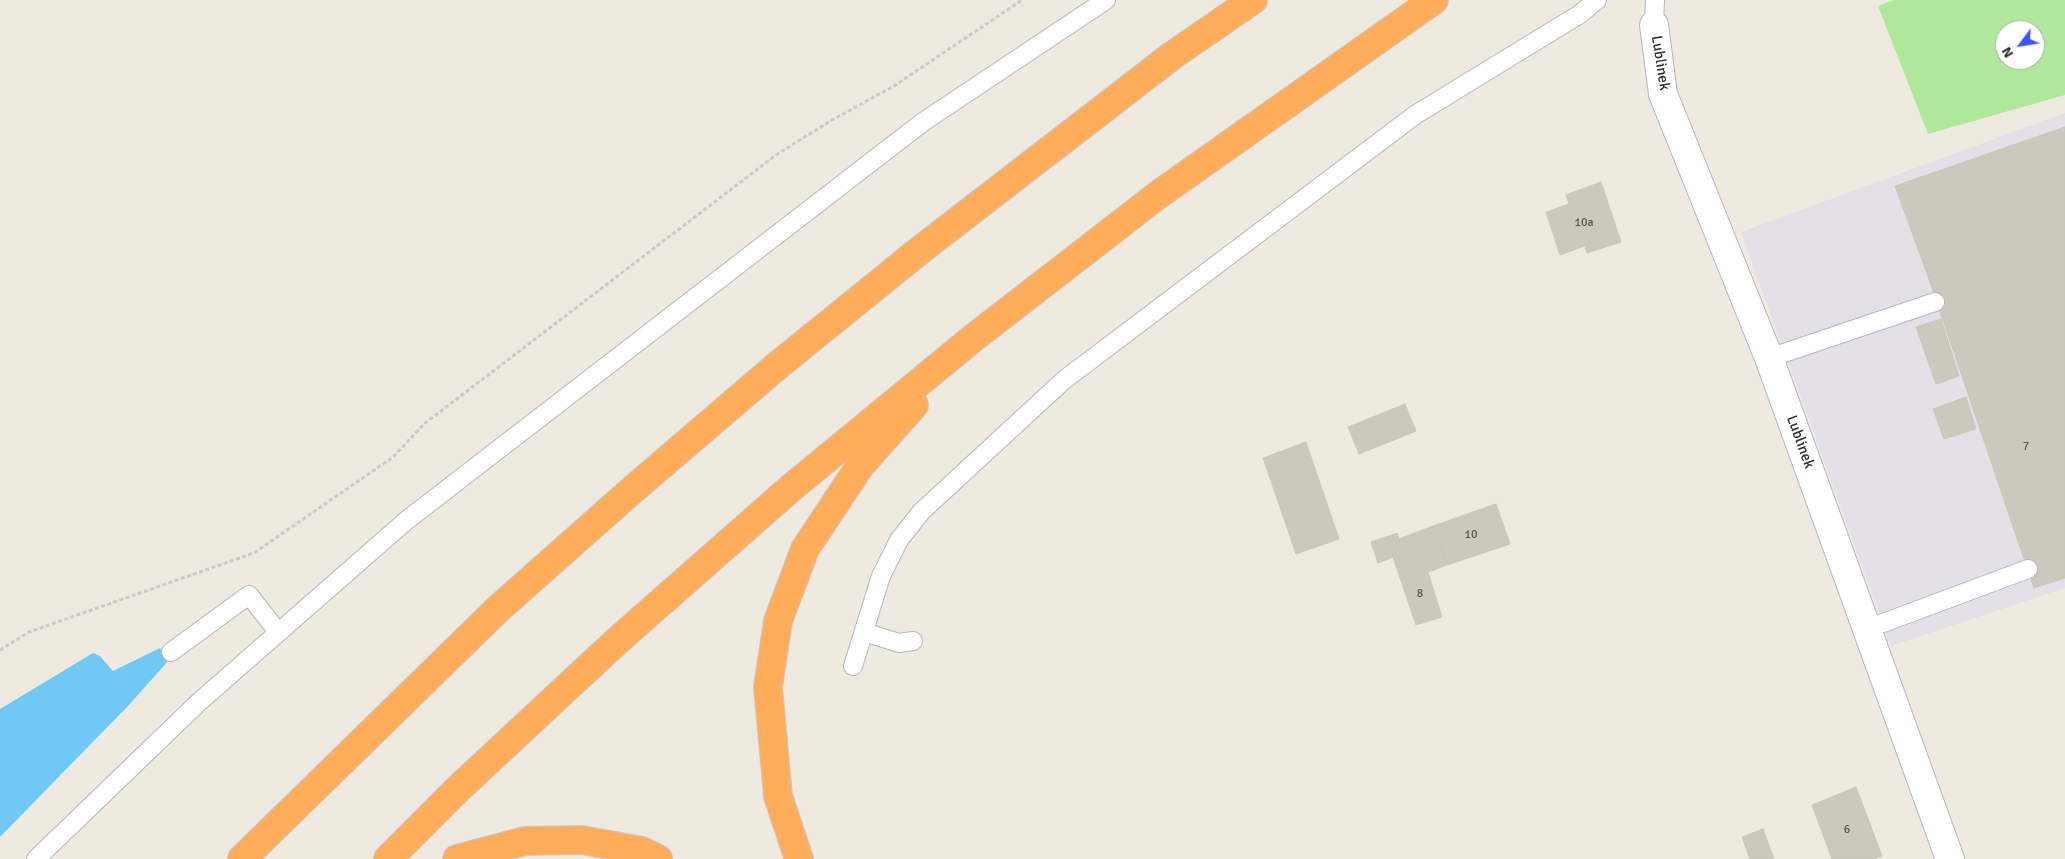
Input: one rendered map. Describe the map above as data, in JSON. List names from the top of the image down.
{
  "streets": {
    "street": ["Lublinek"]
  },
  "house_numbers": [
    "10a",
    "7",
    "10",
    "8",
    "6"
  ],
  "north": "bottom left"
}
